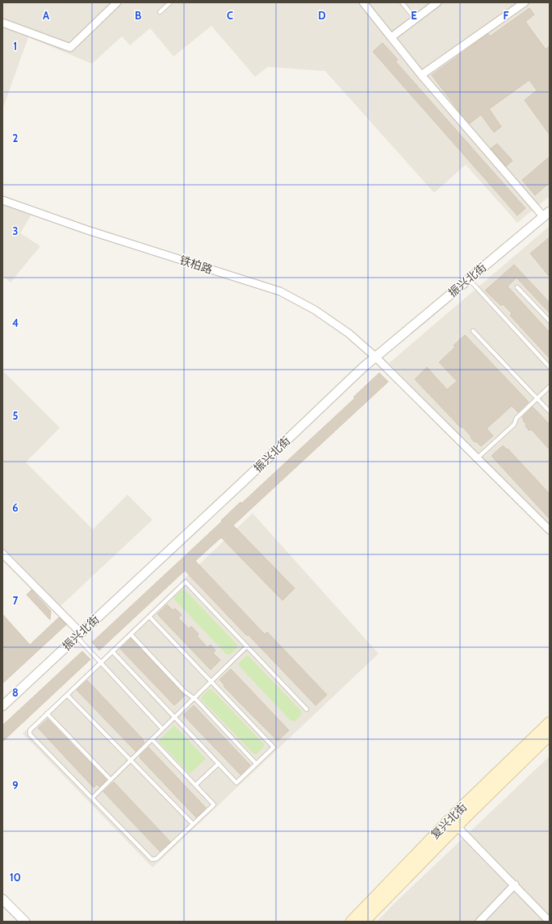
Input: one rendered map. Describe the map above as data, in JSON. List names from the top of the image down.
{
  "streets": {
    "main road": ["复兴北街"],
    "street": ["铁柏路", "振兴北街"]
  },
  "crossings": [
    ["铁柏路", "振兴北街"]
  ],
  "grid": {
    "columns": [
      "A",
      "B",
      "C",
      "D",
      "E",
      "F"
    ],
    "rows": [
      "1",
      "2",
      "3",
      "4",
      "5",
      "6",
      "7",
      "8",
      "9",
      "10"
    ]
  }
}
